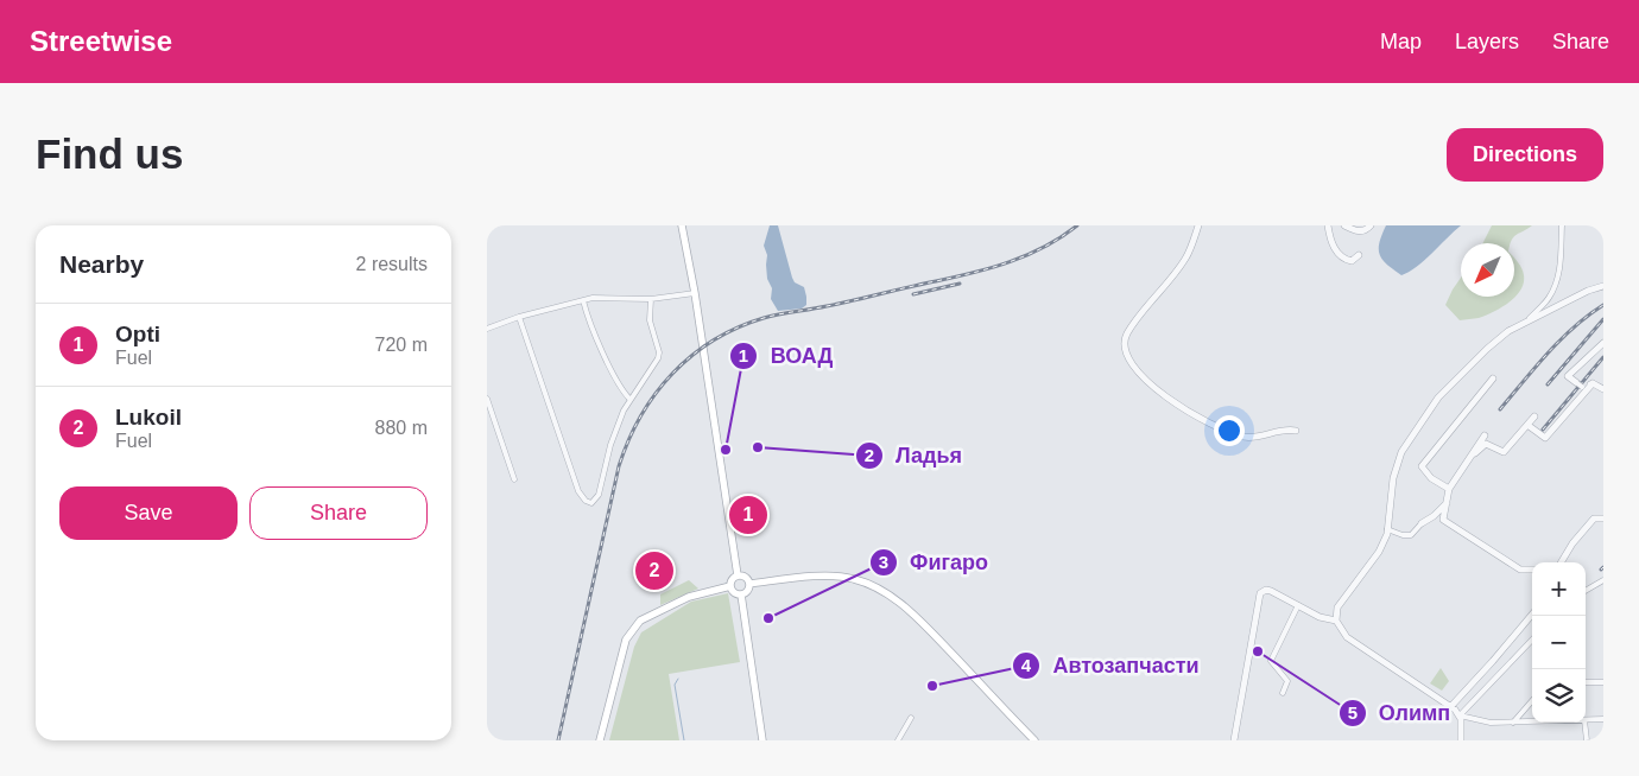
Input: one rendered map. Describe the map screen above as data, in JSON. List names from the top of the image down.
{
  "places": [
    "Ладья",
    "ВОАД",
    "Фигаро",
    "Олимп",
    "Автозапчасти"
  ],
  "north": "bottom left",
  "page": {
    "header": "Streetwise",
    "nav": ["Map", "Layers", "Share"],
    "buttons": [
      "Directions",
      ["Save", "Share"]
    ],
    "title": "Find us",
    "heading": ["Nearby", "2 results"],
    "list": [
      {
        "mark": "1",
        "name": "Opti",
        "note": "Fuel",
        "value": "720 m"
      },
      {
        "mark": "2",
        "name": "Lukoil",
        "note": "Fuel",
        "value": "880 m"
      }
    ],
    "pins": ["1", "2"],
    "map_buttons": ["+", "−"]
  }
}
